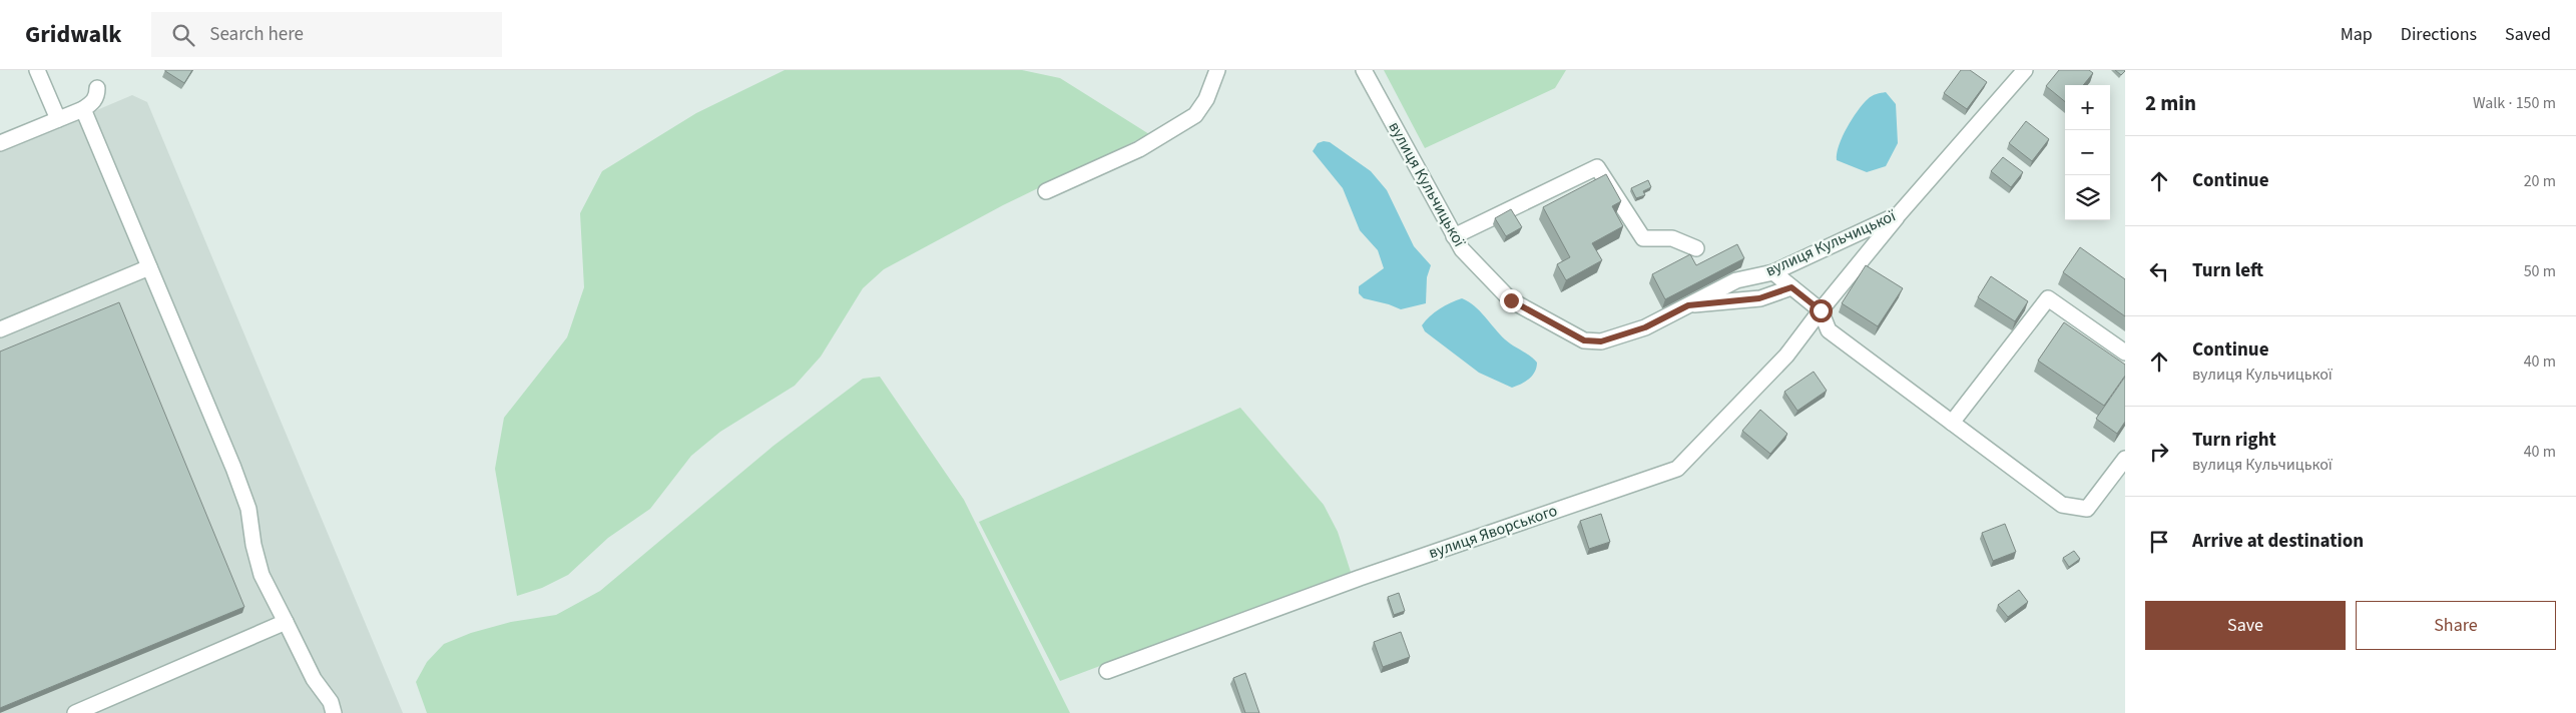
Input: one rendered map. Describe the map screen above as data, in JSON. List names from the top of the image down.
{
  "streets": {
    "street": ["вулиця Кульчицької", "вулиця Яворського"]
  },
  "crossings": [
    ["вулиця Кульчицької", "вулиця Яворського"]
  ],
  "page": {
    "header": "Gridwalk",
    "search": "Search here",
    "nav": ["Map", "Directions", "Saved"],
    "heading": ["2 min", "Walk · 150 m"],
    "map_buttons": ["+", "−"],
    "list": [
      ["Continue", "20 m"],
      ["Turn left", "50 m"],
      ["Continue", "вулиця Кульчицької", "40 m"],
      ["Turn right", "вулиця Кульчицької", "40 m"],
      "Arrive at destination"
    ],
    "buttons": ["Save", "Share"]
  }
}
